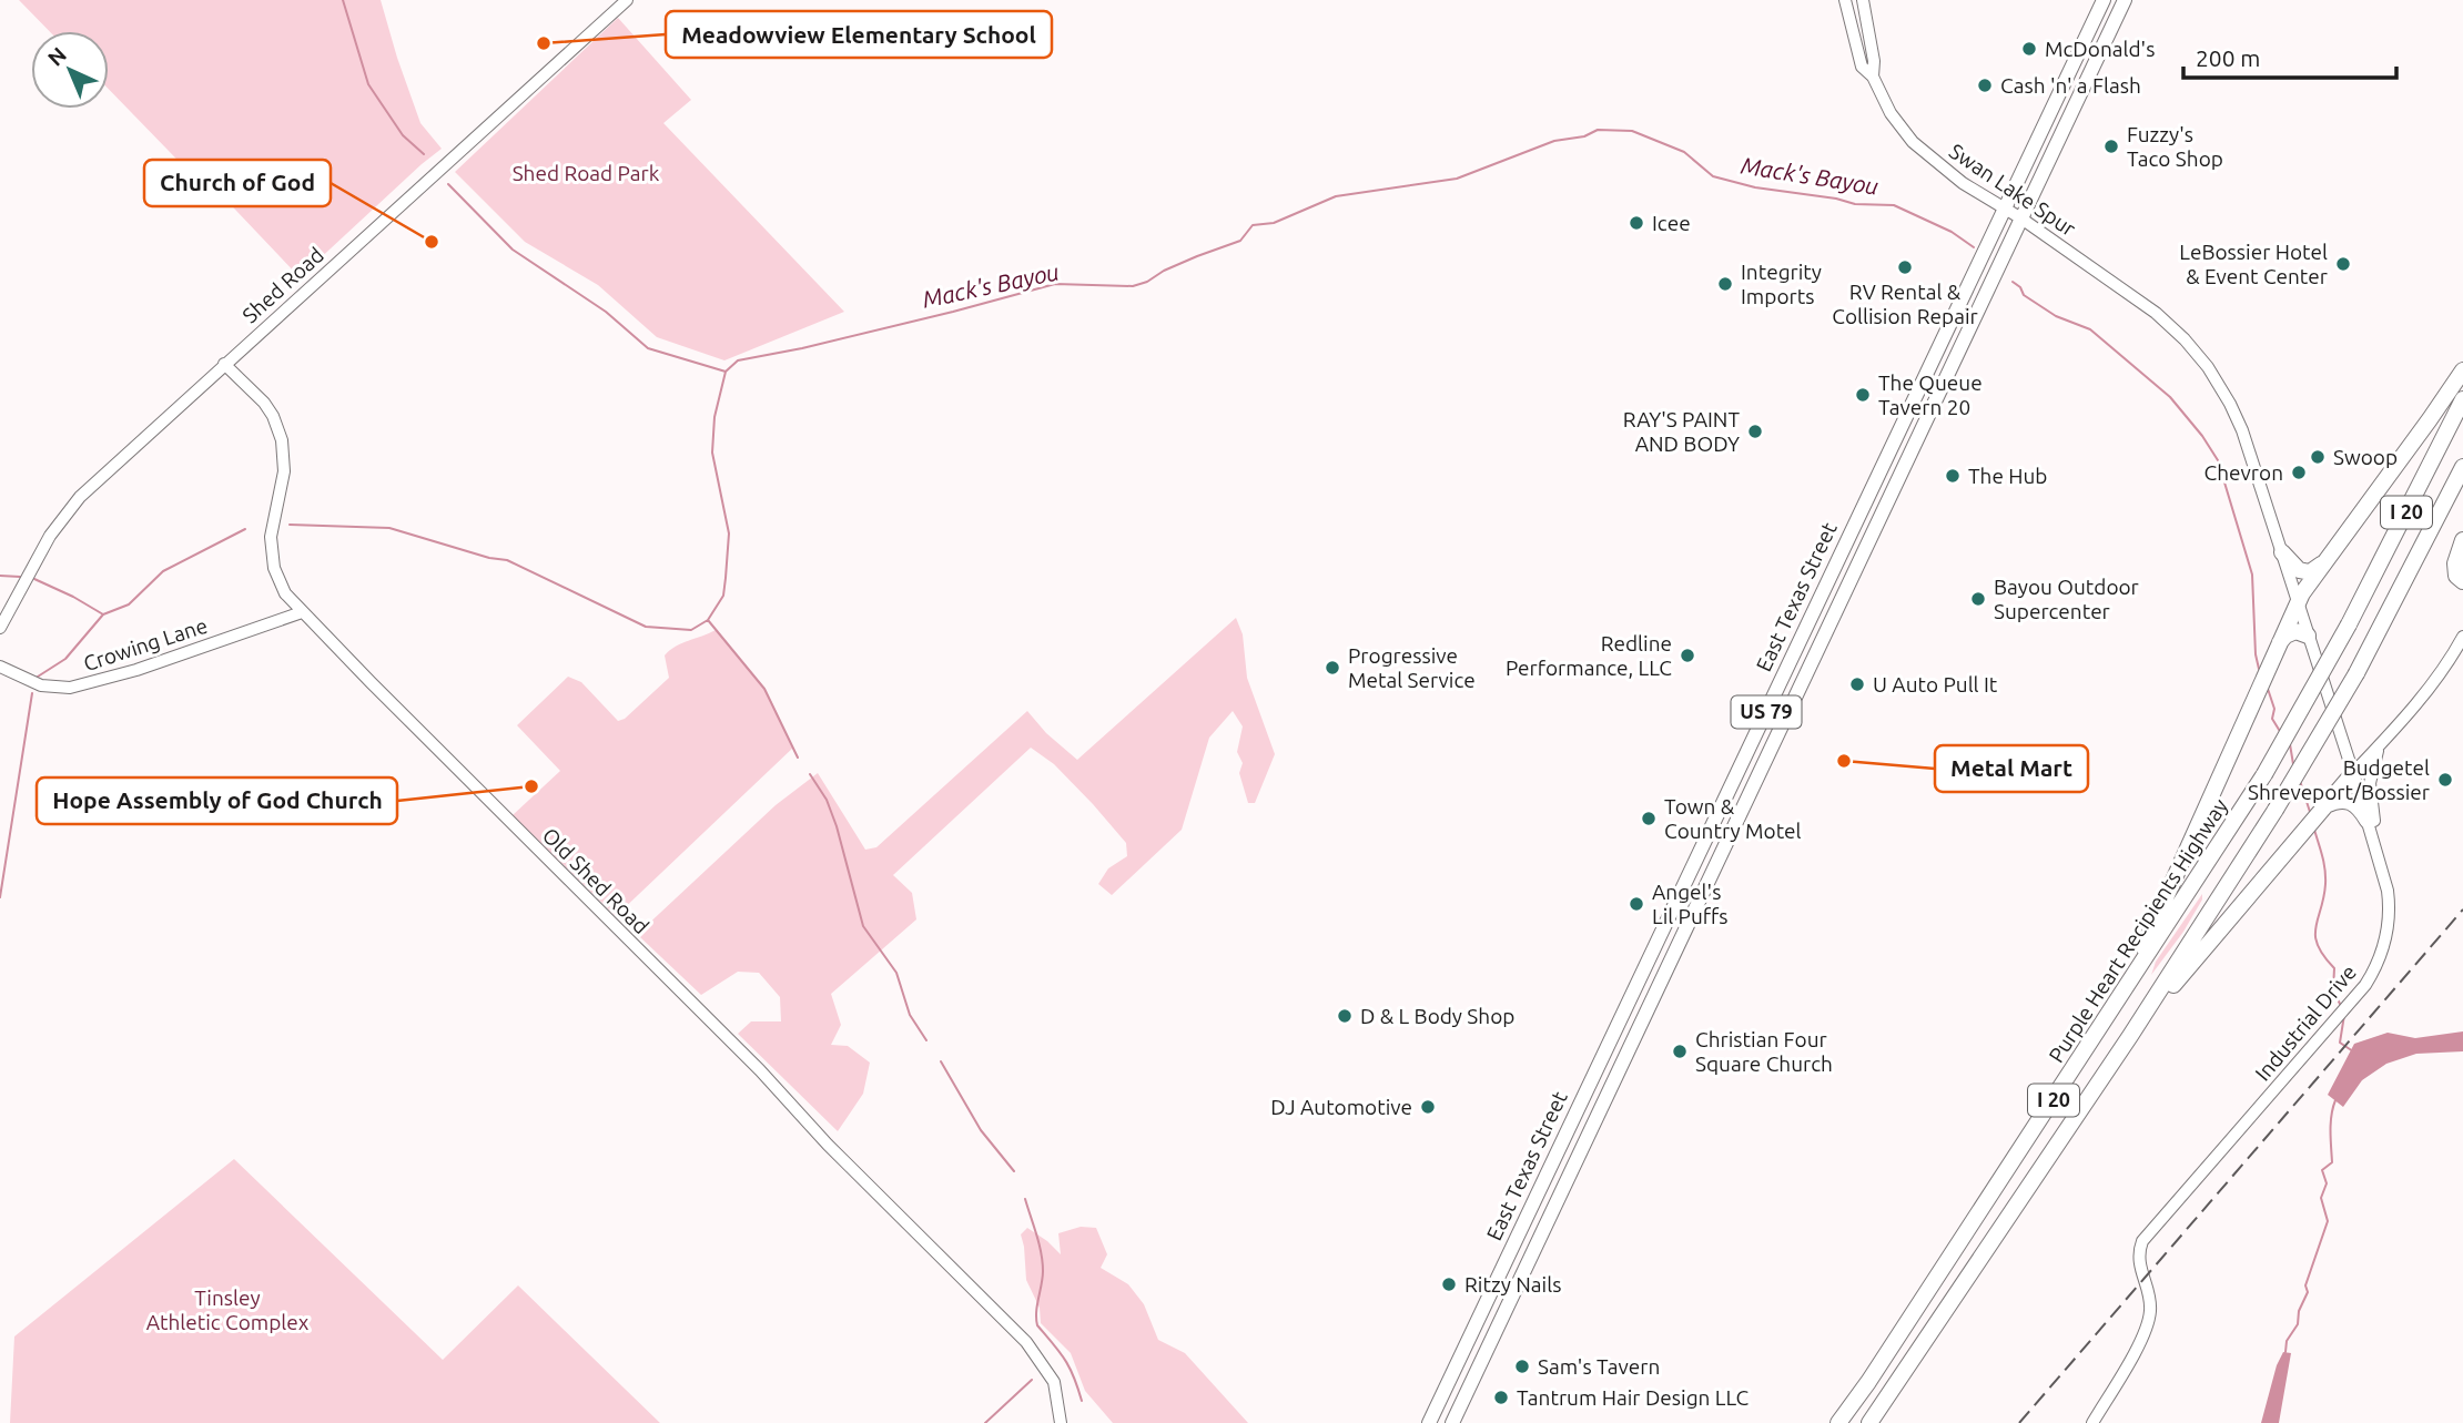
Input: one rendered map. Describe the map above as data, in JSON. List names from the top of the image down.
{
  "streets": {
    "highway": ["I 20", "Purple Heart Recipients Highway"],
    "main road": ["East Texas Street", "US 79"],
    "street": [
      "Swan Lake Spur",
      "Shed Road",
      "Crowing Lane",
      "Old Shed Road",
      "Industrial Drive"
    ]
  },
  "crossings": [
    ["Swan Lake Spur", "East Texas Street"],
    ["Swan Lake Spur", "Industrial Drive"],
    ["Shed Road", "Old Shed Road"],
    ["Crowing Lane", "Old Shed Road"]
  ],
  "water": ["Mack's Bayou"],
  "parks": ["Shed Road Park", "Tinsley Athletic Complex"],
  "places": [
    "Meadowview Elementary School",
    "McDonald's",
    "Cash 'n' a Flash",
    "Fuzzy's Taco Shop",
    "Icee",
    "Church of God",
    "LeBossier Hotel & Event Center",
    "RV Rental & Collision Repair",
    "Integrity Imports",
    "The Queue Tavern 20",
    "RAY'S PAINT AND BODY",
    "Swoop",
    "Chevron",
    "The Hub",
    "Bayou Outdoor Supercenter",
    "Redline Performance, LLC",
    "Progressive Metal Service",
    "U Auto Pull It",
    "Metal Mart",
    "Budgetel Shreveport/Bossier",
    "Hope Assembly of God Church",
    "Town & Country Motel",
    "Angel's Lil Puffs",
    "D & L Body Shop",
    "Christian Four Square Church",
    "DJ Automotive",
    "Ritzy Nails",
    "Sam's Tavern",
    "Tantrum Hair Design LLC"
  ],
  "scale_bar": "200 m",
  "north": "top left"
}
